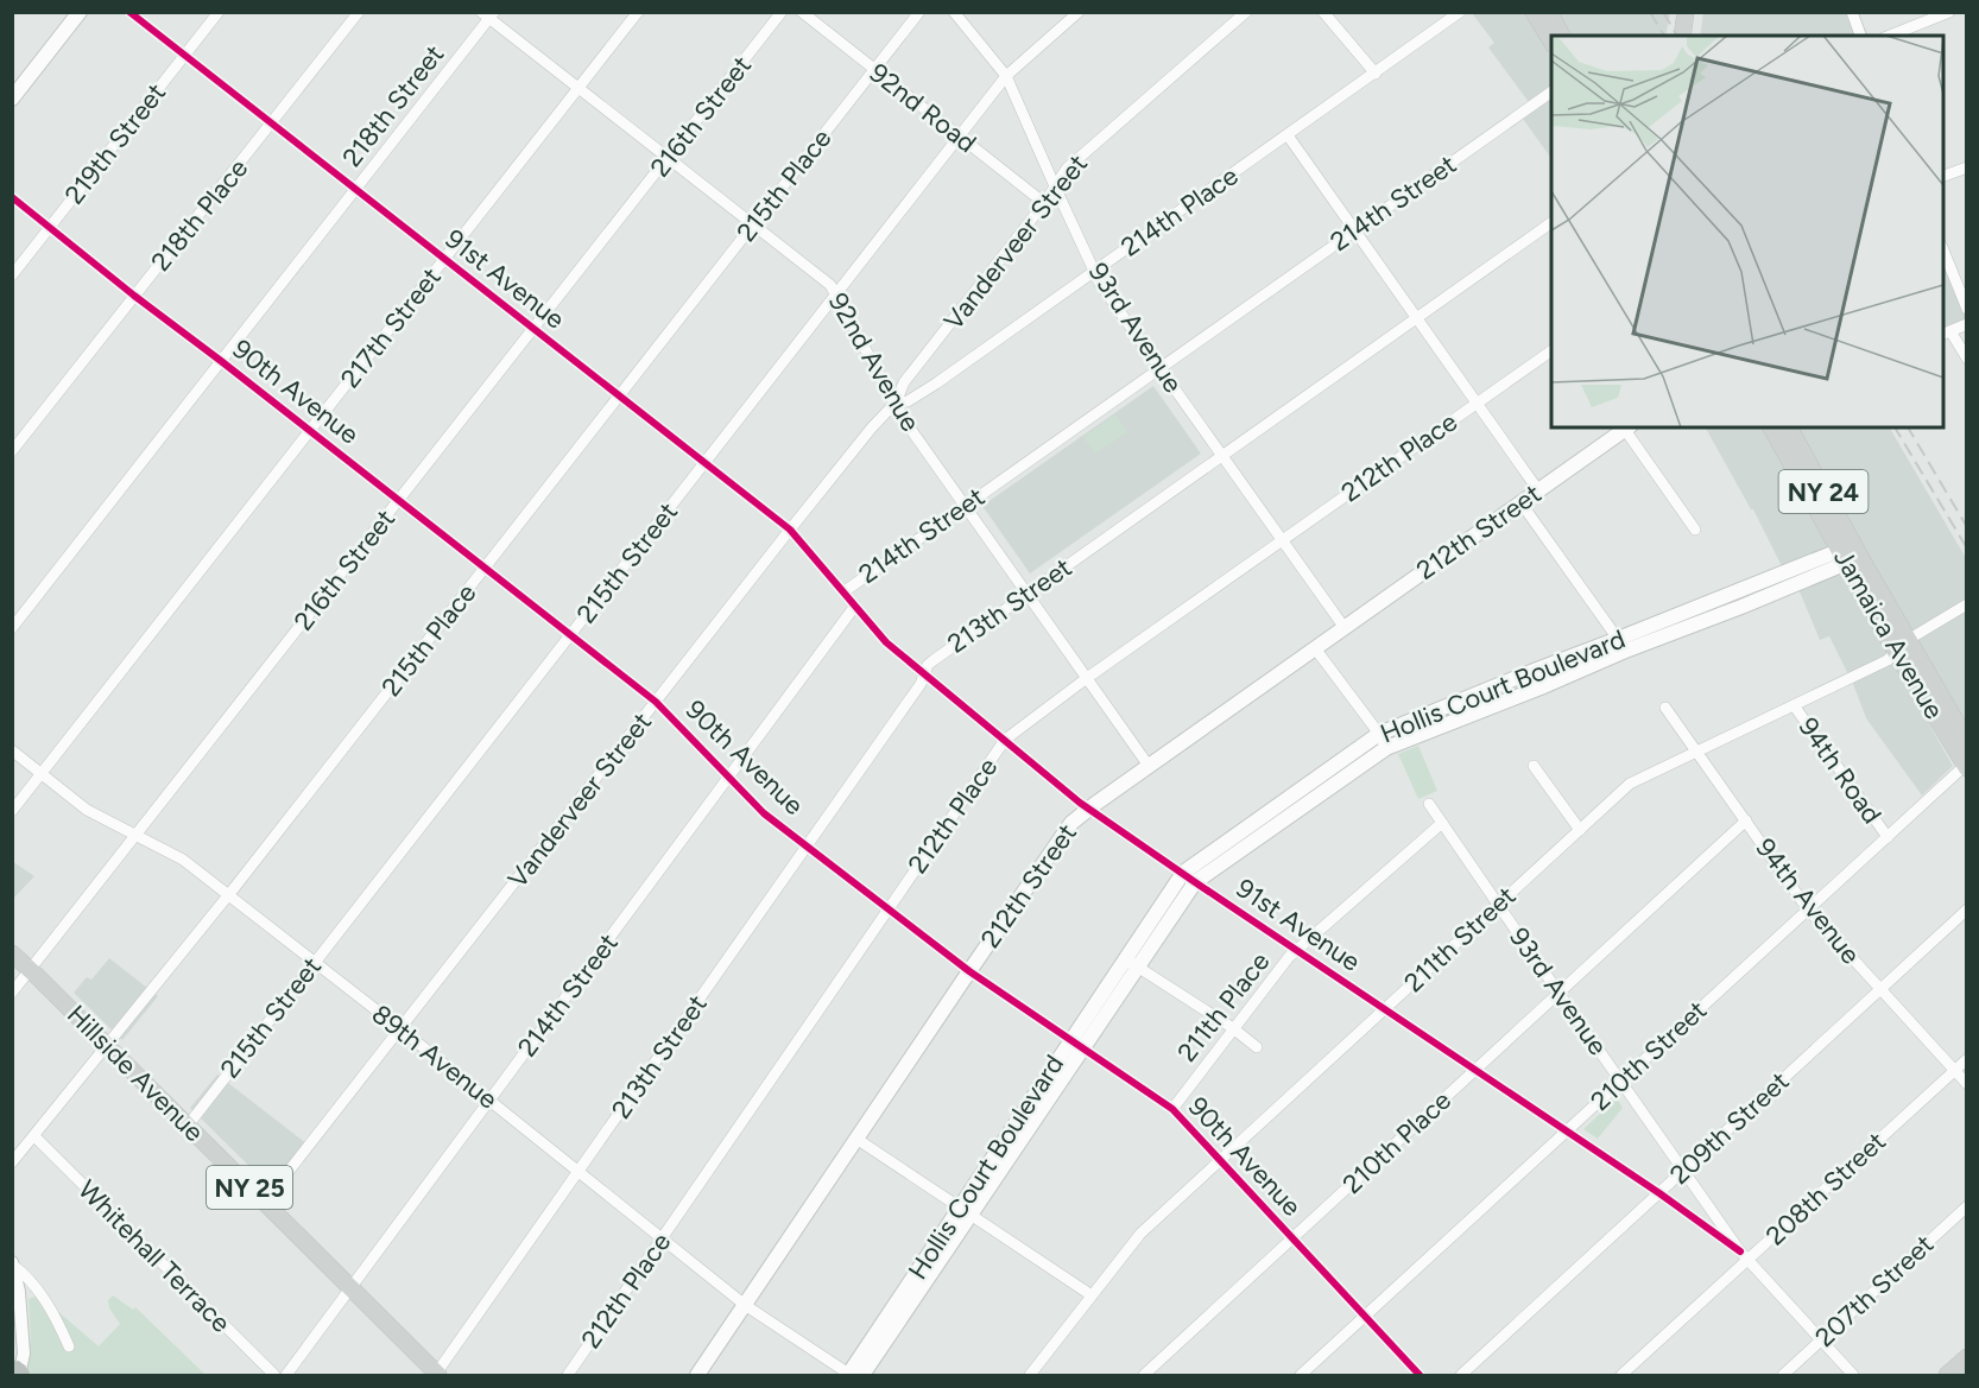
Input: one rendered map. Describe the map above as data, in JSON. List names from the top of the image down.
{
  "streets": {
    "main road": [
      "NY 24",
      "212th Street",
      "Jamaica Avenue",
      "Hollis Court Boulevard",
      "Hillside Avenue",
      "NY 25"
    ],
    "street": [
      "218th Street",
      "92nd Road",
      "216th Street",
      "219th Street",
      "215th Place",
      "214th Street",
      "214th Place",
      "218th Place",
      "Vanderveer Street",
      "91st Avenue",
      "217th Street",
      "93rd Avenue",
      "92nd Avenue",
      "90th Avenue",
      "212th Place",
      "215th Street",
      "213th Street",
      "94th Road",
      "94th Avenue",
      "211th Street",
      "211th Place",
      "210th Street",
      "89th Avenue",
      "209th Street",
      "210th Place",
      "208th Street",
      "Whitehall Terrace",
      "207th Street"
    ]
  },
  "crossings": [
    ["218th Street", "91st Avenue"],
    ["218th Street", "92nd Avenue"],
    ["218th Street", "90th Avenue"],
    ["92nd Road", "215th Place"],
    ["92nd Road", "Vanderveer Street"],
    ["92nd Road", "215th Street"],
    ["216th Street", "91st Avenue"],
    ["216th Street", "92nd Avenue"],
    ["216th Street", "90th Avenue"],
    ["216th Street", "89th Avenue"],
    ["216th Street", "Hillside Avenue"],
    ["219th Street", "91st Avenue"],
    ["219th Street", "90th Avenue"],
    ["215th Place", "91st Avenue"],
    ["215th Place", "92nd Avenue"],
    ["215th Place", "90th Avenue"],
    ["215th Place", "89th Avenue"],
    ["215th Place", "Hillside Avenue"],
    ["215th Place", "Whitehall Terrace"],
    ["214th Street", "91st Avenue"],
    ["214th Street", "93rd Avenue"],
    ["214th Street", "92nd Avenue"],
    ["214th Street", "90th Avenue"],
    ["214th Street", "89th Avenue"],
    ["214th Street", "Hillside Avenue"],
    ["214th Place", "Vanderveer Street"],
    ["214th Place", "93rd Avenue"],
    ["214th Place", "92nd Avenue"],
    ["218th Place", "91st Avenue"],
    ["218th Place", "90th Avenue"],
    ["Vanderveer Street", "91st Avenue"],
    ["Vanderveer Street", "93rd Avenue"],
    ["Vanderveer Street", "92nd Avenue"],
    ["Vanderveer Street", "90th Avenue"],
    ["Vanderveer Street", "89th Avenue"],
    ["Vanderveer Street", "Hillside Avenue"],
    ["91st Avenue", "217th Street"],
    ["91st Avenue", "93rd Avenue"],
    ["91st Avenue", "212th Place"],
    ["91st Avenue", "212th Street"],
    ["91st Avenue", "215th Street"],
    ["91st Avenue", "213th Street"],
    ["91st Avenue", "Hollis Court Boulevard"],
    ["91st Avenue", "211th Street"],
    ["91st Avenue", "211th Place"],
    ["91st Avenue", "210th Street"],
    ["91st Avenue", "209th Street"],
    ["91st Avenue", "210th Place"],
    ["91st Avenue", "208th Street"],
    ["217th Street", "92nd Avenue"],
    ["217th Street", "90th Avenue"],
    ["217th Street", "89th Avenue"],
    ["93rd Avenue", "212th Place"],
    ["93rd Avenue", "212th Street"],
    ["93rd Avenue", "215th Street"],
    ["93rd Avenue", "213th Street"],
    ["93rd Avenue", "211th Street"],
    ["93rd Avenue", "211th Place"],
    ["93rd Avenue", "210th Street"],
    ["93rd Avenue", "209th Street"],
    ["93rd Avenue", "210th Place"],
    ["93rd Avenue", "208th Street"],
    ["93rd Avenue", "207th Street"],
    ["92nd Avenue", "212th Place"],
    ["92nd Avenue", "212th Street"],
    ["92nd Avenue", "215th Street"],
    ["92nd Avenue", "213th Street"],
    ["90th Avenue", "212th Place"],
    ["90th Avenue", "212th Street"],
    ["90th Avenue", "215th Street"],
    ["90th Avenue", "213th Street"],
    ["90th Avenue", "Hollis Court Boulevard"],
    ["90th Avenue", "211th Street"],
    ["90th Avenue", "211th Place"],
    ["90th Avenue", "210th Street"],
    ["90th Avenue", "210th Place"],
    ["212th Place", "89th Avenue"],
    ["212th Street", "89th Avenue"],
    ["215th Street", "89th Avenue"],
    ["215th Street", "Hillside Avenue"],
    ["213th Street", "89th Avenue"],
    ["213th Street", "Hillside Avenue"],
    ["Jamaica Avenue", "Hollis Court Boulevard"],
    ["Jamaica Avenue", "211th Street"],
    ["Jamaica Avenue", "210th Street"],
    ["Hollis Court Boulevard", "89th Avenue"],
    ["94th Road", "211th Street"],
    ["94th Road", "210th Street"],
    ["94th Avenue", "211th Street"],
    ["94th Avenue", "210th Street"],
    ["94th Avenue", "209th Street"],
    ["94th Avenue", "210th Place"],
    ["94th Avenue", "208th Street"]
  ]
}
